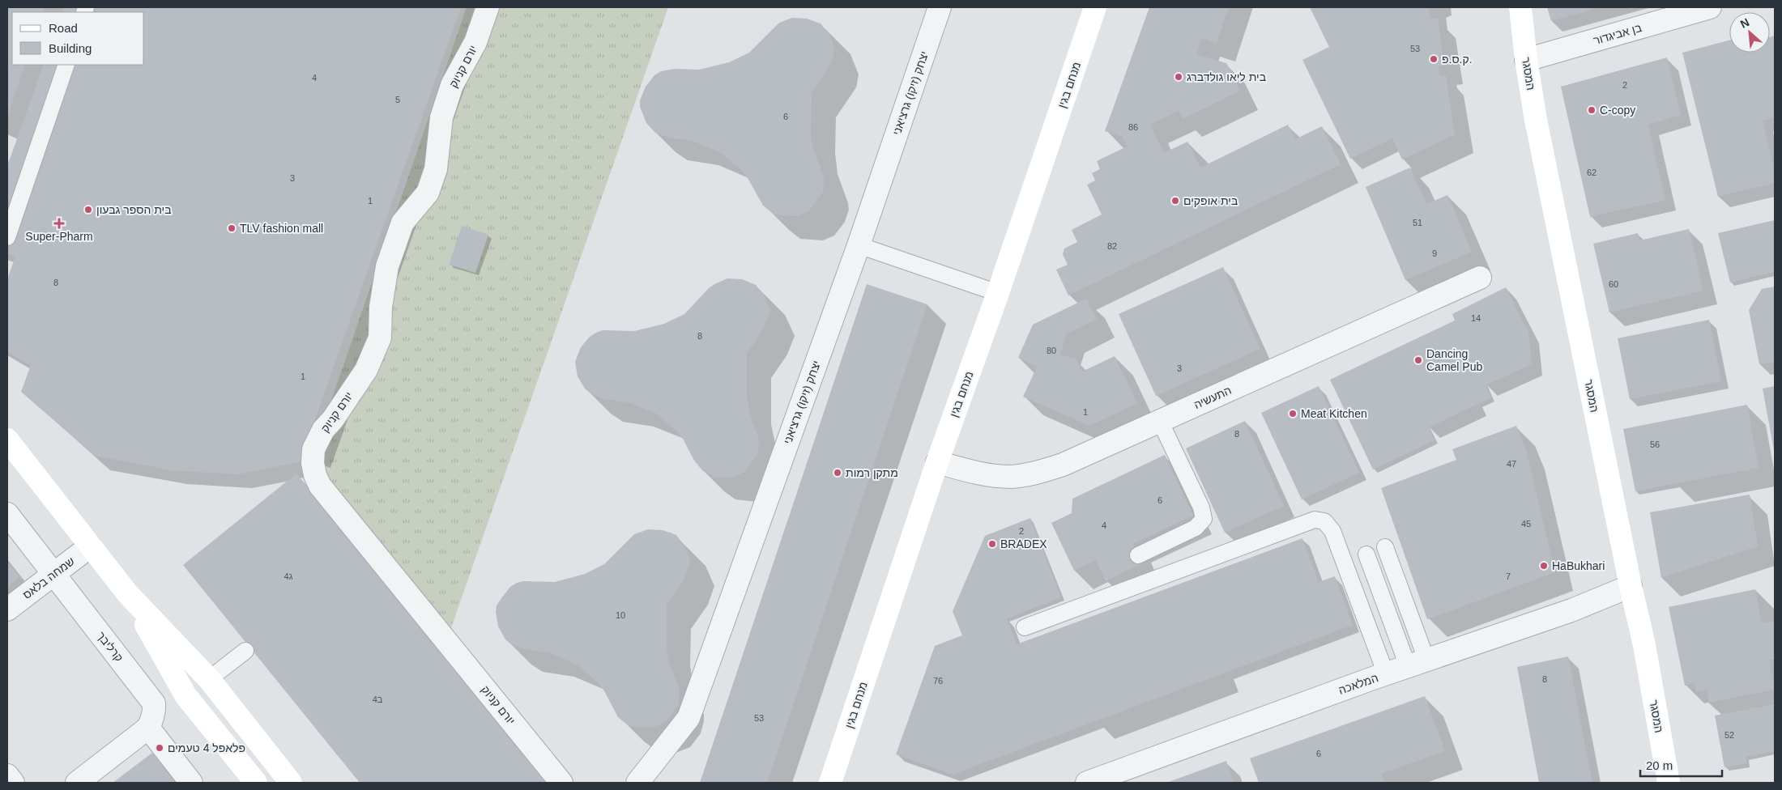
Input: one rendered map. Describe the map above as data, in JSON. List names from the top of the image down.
{
  "streets": {
    "street": [
      "בן אביגדור",
      "יורם קניוק",
      "המסגר",
      "מנחם בגין",
      "יצחק (זיקו) גרציאני",
      "התעשיה",
      "שמחה בלאס",
      "קרליבך",
      "המלאכה"
    ]
  },
  "crossings": [
    ["בן אביגדור", "המסגר"],
    ["המסגר", "המלאכה"],
    ["מנחם בגין", "התעשיה"],
    ["שמחה בלאס", "קרליבך"]
  ],
  "places": {
    "other": [
      "ק.ס.פ.",
      "בית ליאו גולדברג",
      "C-copy",
      "בית אופקים",
      "בית הספר גבעון",
      "TLV fashion mall",
      "Dancing Camel Pub",
      "Meat Kitchen",
      "מתקן רמות",
      "BRADEX",
      "HaBukhari",
      "פלאפל 4 טעמים"
    ],
    "health": ["Super-Pharm"]
  },
  "house_numbers": [
    "53",
    "4",
    "2",
    "5",
    "6",
    "86",
    "62",
    "3",
    "1",
    "51",
    "82",
    "9",
    "8",
    "60",
    "14",
    "8",
    "80",
    "3",
    "1",
    "1",
    "8",
    "56",
    "47",
    "6",
    "45",
    "4",
    "2",
    "4ג",
    "7",
    "10",
    "8",
    "76",
    "4ב",
    "53",
    "52",
    "6"
  ],
  "legend": ["Road", "Building"],
  "scale_bar": "20 m",
  "north": "top left"
}
